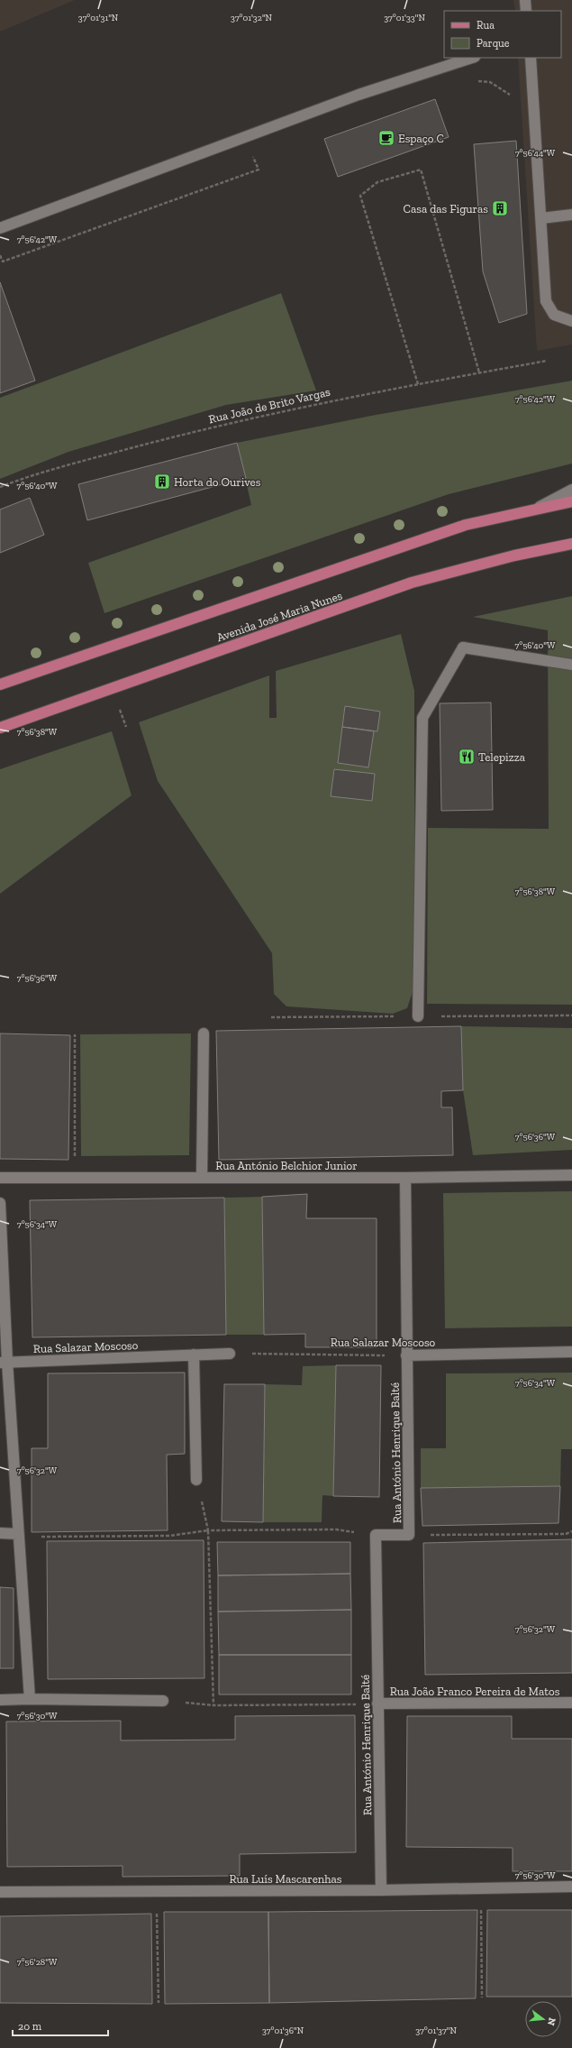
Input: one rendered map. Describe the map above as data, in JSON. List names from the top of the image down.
{
  "streets": {
    "main road": ["Avenida José Maria Nunes"],
    "street": [
      "Rua António Belchior Junior",
      "Rua Salazar Moscoso",
      "Rua António Henrique Balté",
      "Rua João Franco Pereira de Matos",
      "Rua Luís Mascarenhas"
    ],
    "path": ["Rua João de Brito Vargas"]
  },
  "crossings": [
    ["Rua António Belchior Junior", "Rua António Henrique Balté"],
    ["Rua Salazar Moscoso", "Rua António Henrique Balté"],
    ["Rua António Henrique Balté", "Rua João Franco Pereira de Matos"],
    ["Rua António Henrique Balté", "Rua Luís Mascarenhas"]
  ],
  "places": {
    "cafe": ["Espaço C"],
    "building": ["Casa das Figuras", "Horta do Ourives"],
    "restaurant": ["Telepizza"]
  },
  "legend": ["Rua", "Parque"],
  "scale_bar": "20 m",
  "north": "right",
  "coordinates": [
    "37°01'31\"N",
    "37°01'32\"N",
    "37°01'33\"N",
    "7°56'44\"W",
    "7°56'42\"W",
    "7°56'40\"W",
    "7°56'38\"W",
    "7°56'36\"W",
    "7°56'34\"W",
    "7°56'32\"W",
    "7°56'30\"W",
    "7°56'28\"W",
    "37°01'36\"N",
    "37°01'37\"N"
  ]
}
